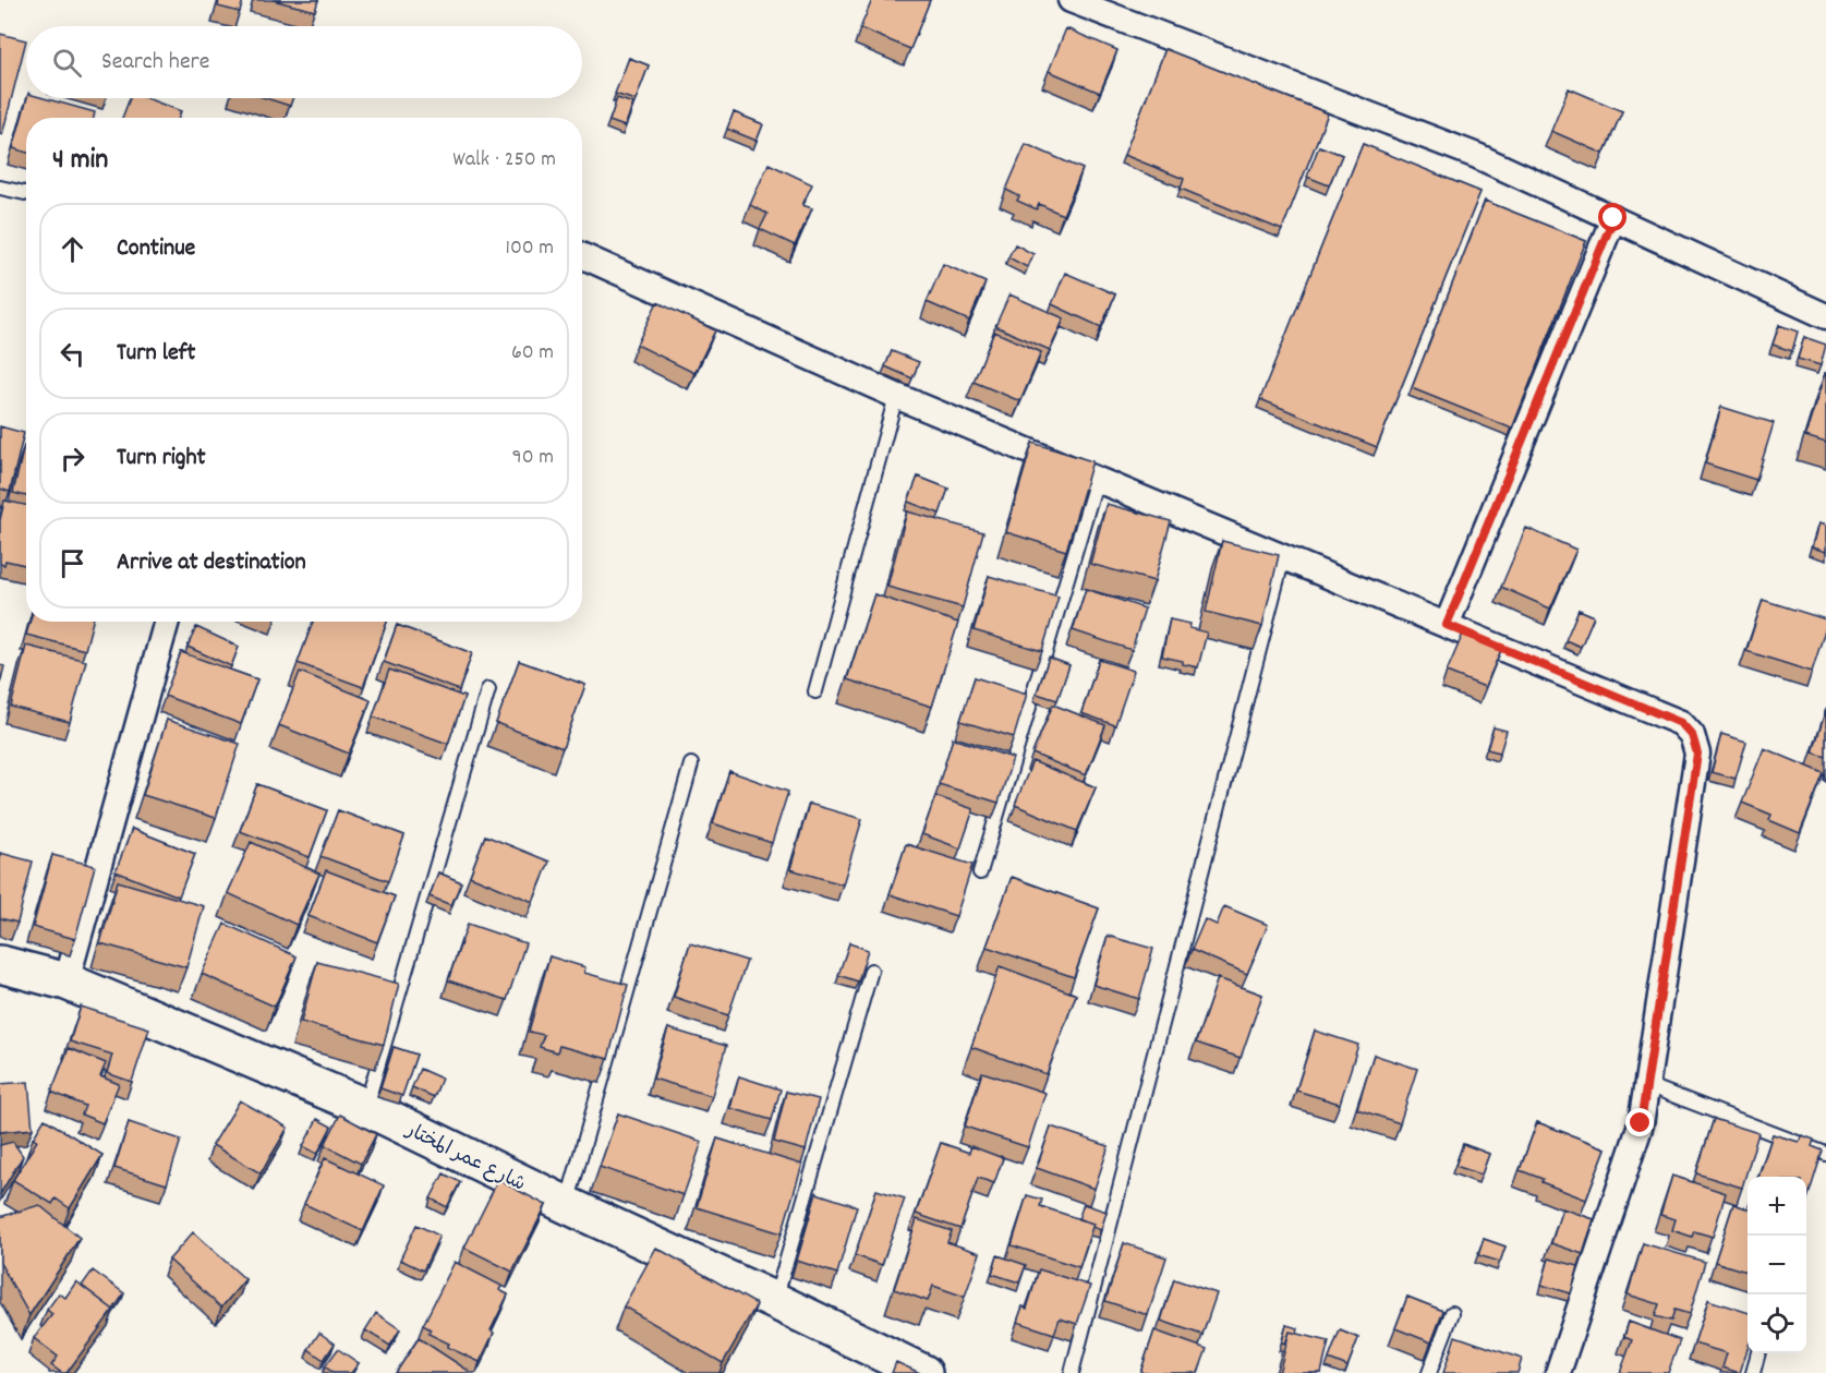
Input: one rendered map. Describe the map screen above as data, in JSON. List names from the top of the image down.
{
  "streets": {
    "street": ["شارع عمر المختار"]
  },
  "page": {
    "search": "Search here",
    "heading": ["4 min", "Walk · 250 m"],
    "list": [
      ["Continue", "100 m"],
      ["Turn left", "60 m"],
      ["Turn right", "90 m"],
      "Arrive at destination"
    ],
    "map_buttons": ["+", "−"]
  }
}
